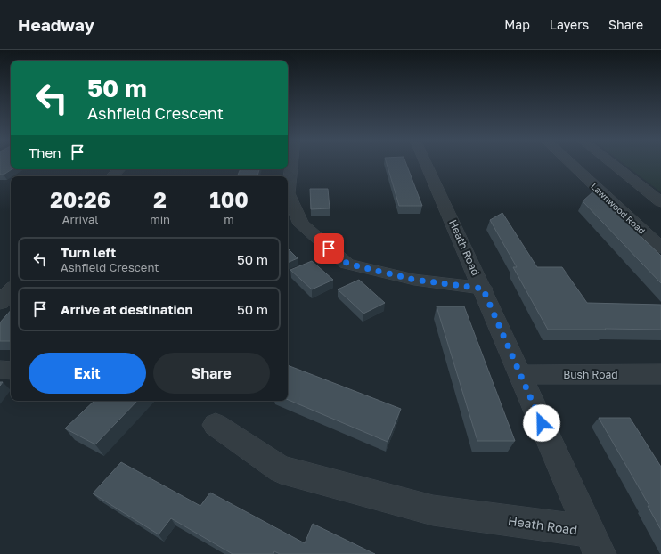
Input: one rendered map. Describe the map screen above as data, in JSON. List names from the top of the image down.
{
  "streets": {
    "street": ["Lawnwood Road", "Heath Road", "Bush Road"]
  },
  "crossings": [
    ["Heath Road", "Bush Road"]
  ],
  "page": {
    "header": "Headway",
    "nav": ["Map", "Layers", "Share"],
    "turn": ["50 m", "Ashfield Crescent"],
    "then": "Then",
    "eta": [
      "20:26",
      "Arrival",
      "2",
      "min",
      "100",
      "m"
    ],
    "list": [
      {
        "name": "Turn left",
        "note": "Ashfield Crescent",
        "value": "50 m"
      },
      {
        "name": "Arrive at destination",
        "value": "50 m"
      }
    ],
    "buttons": ["Exit", "Share"]
  }
}
